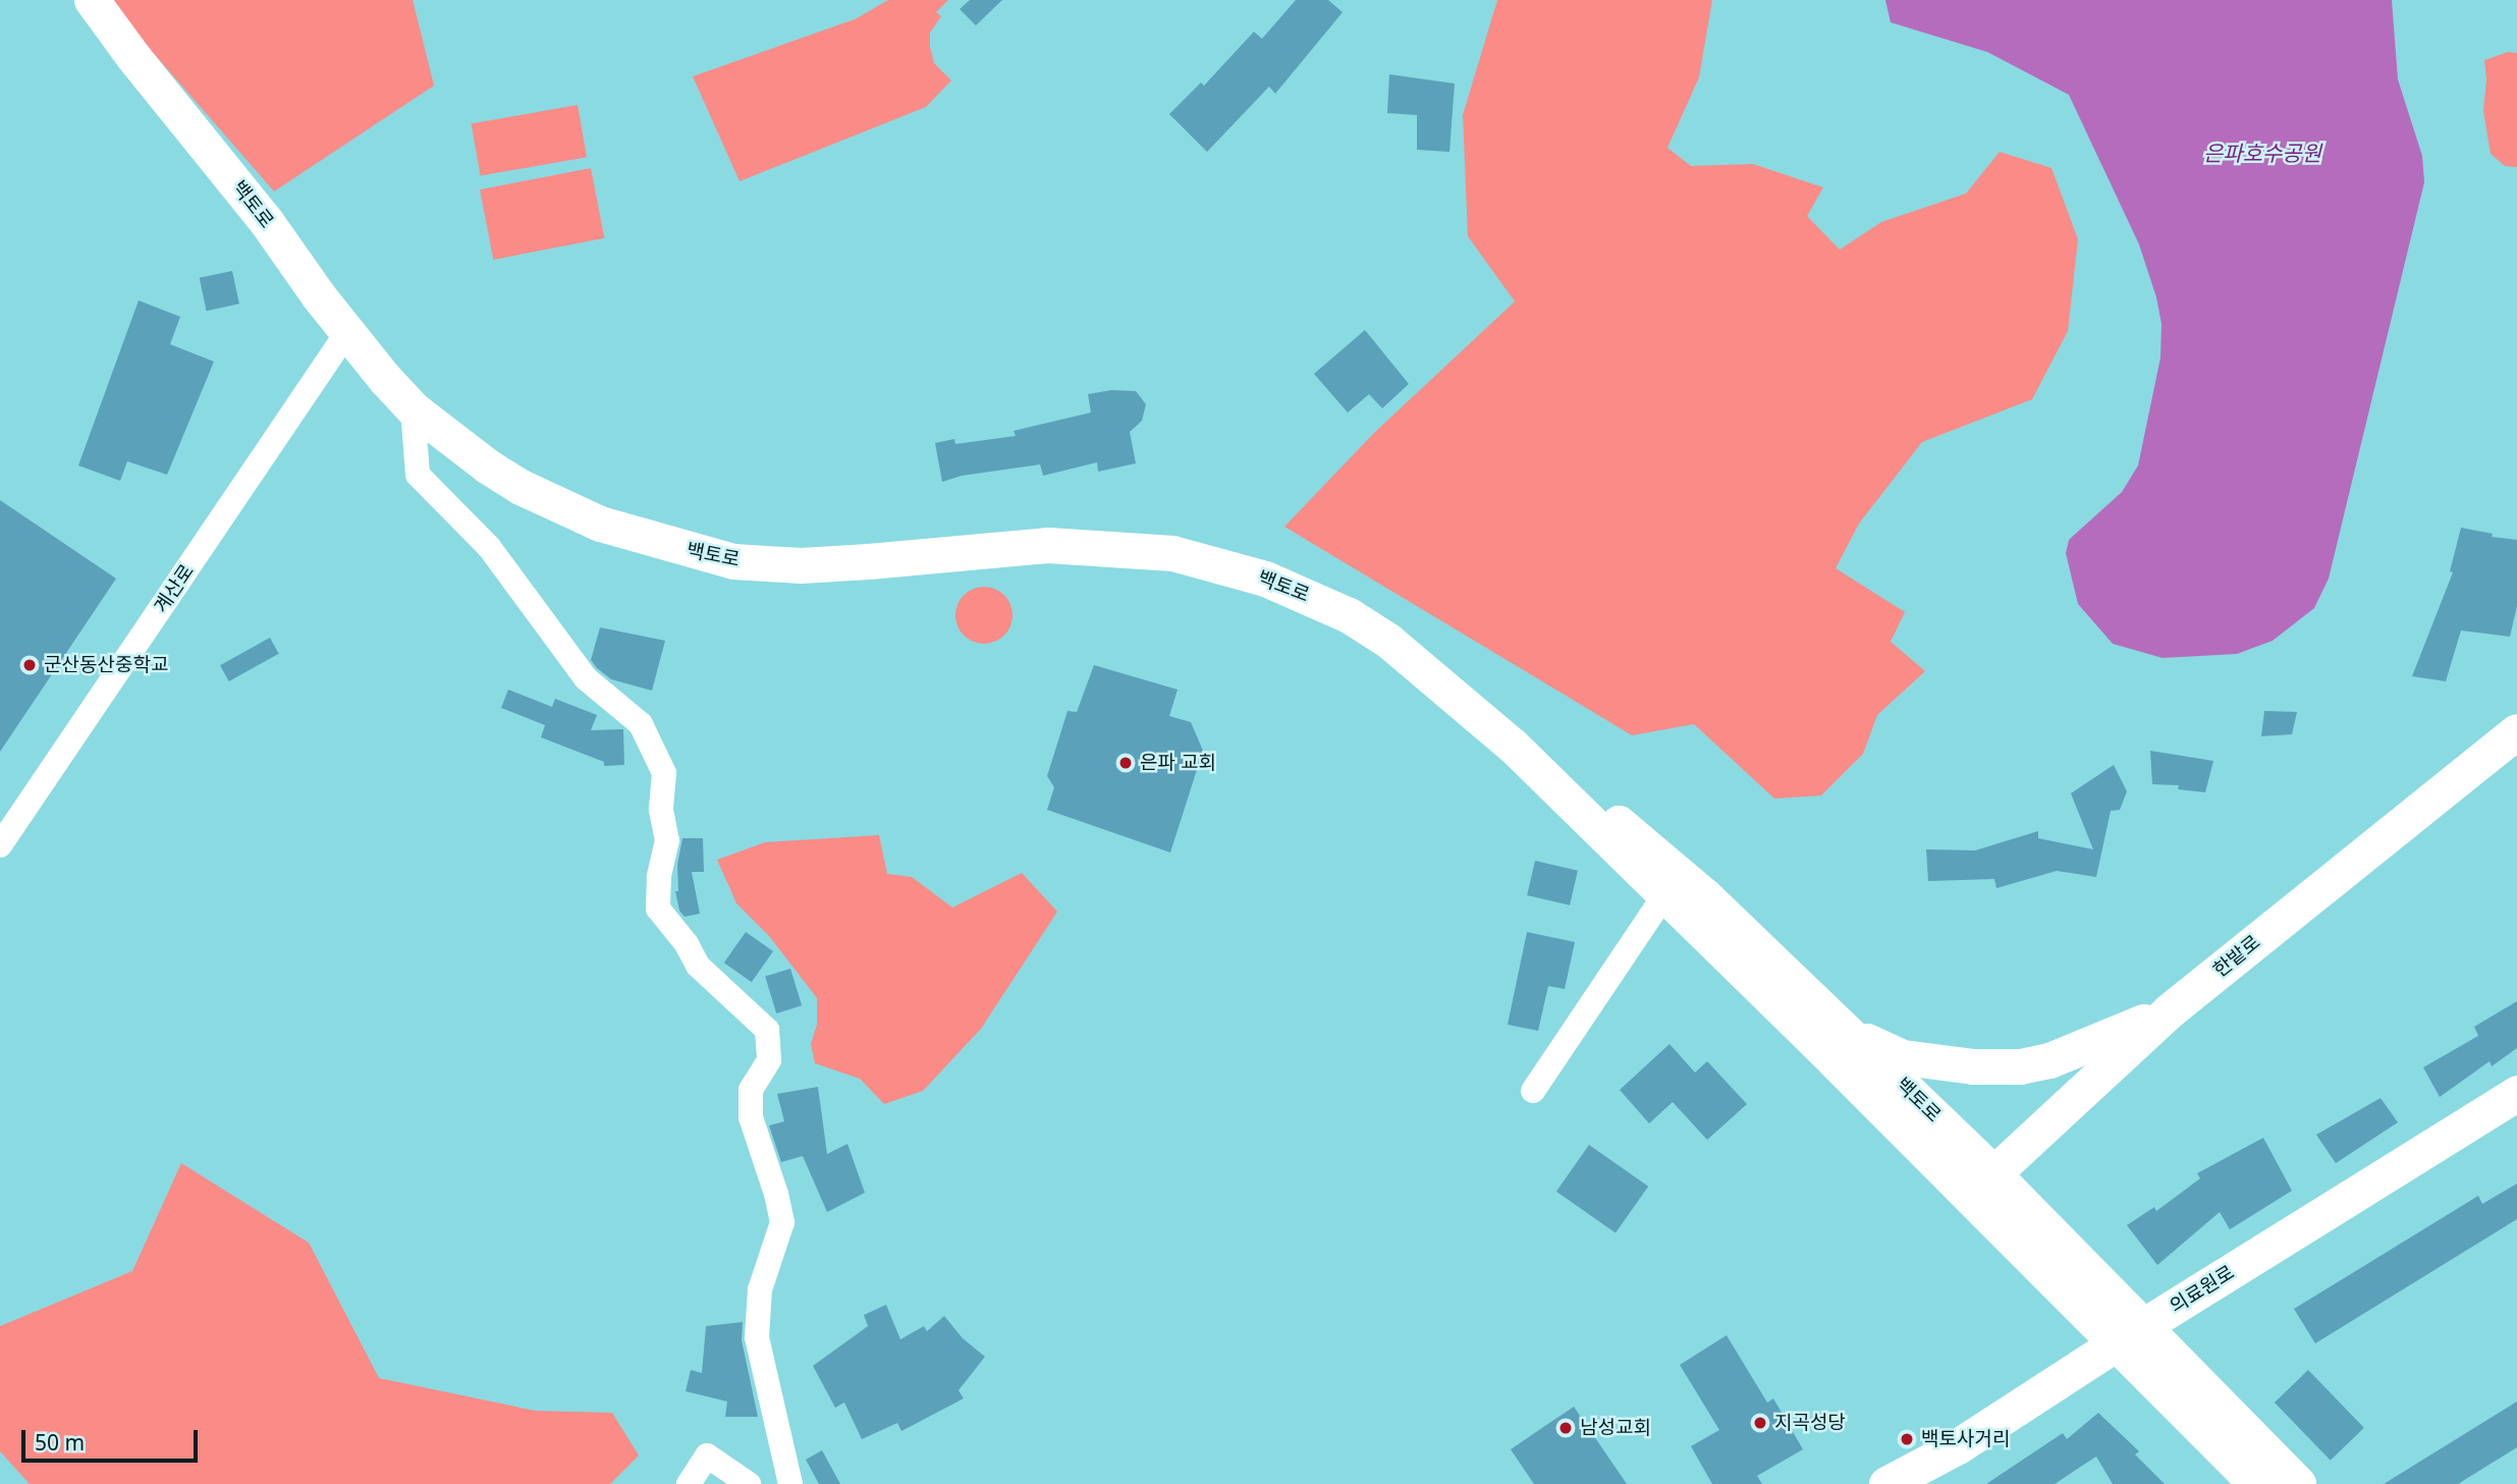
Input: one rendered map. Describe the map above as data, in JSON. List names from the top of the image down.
{
  "streets": {
    "street": [
      "백토로",
      "계산로",
      "한밭로",
      "의료원로"
    ]
  },
  "crossings": [
    ["백토로", "계산로"],
    ["백토로", "한밭로"],
    ["백토로", "의료원로"]
  ],
  "water": ["은파호수공원"],
  "places": [
    "군산동산중학교",
    "은파 교회",
    "지곡성당",
    "남성교회",
    "백토사거리"
  ],
  "scale_bar": "50 m"
}
